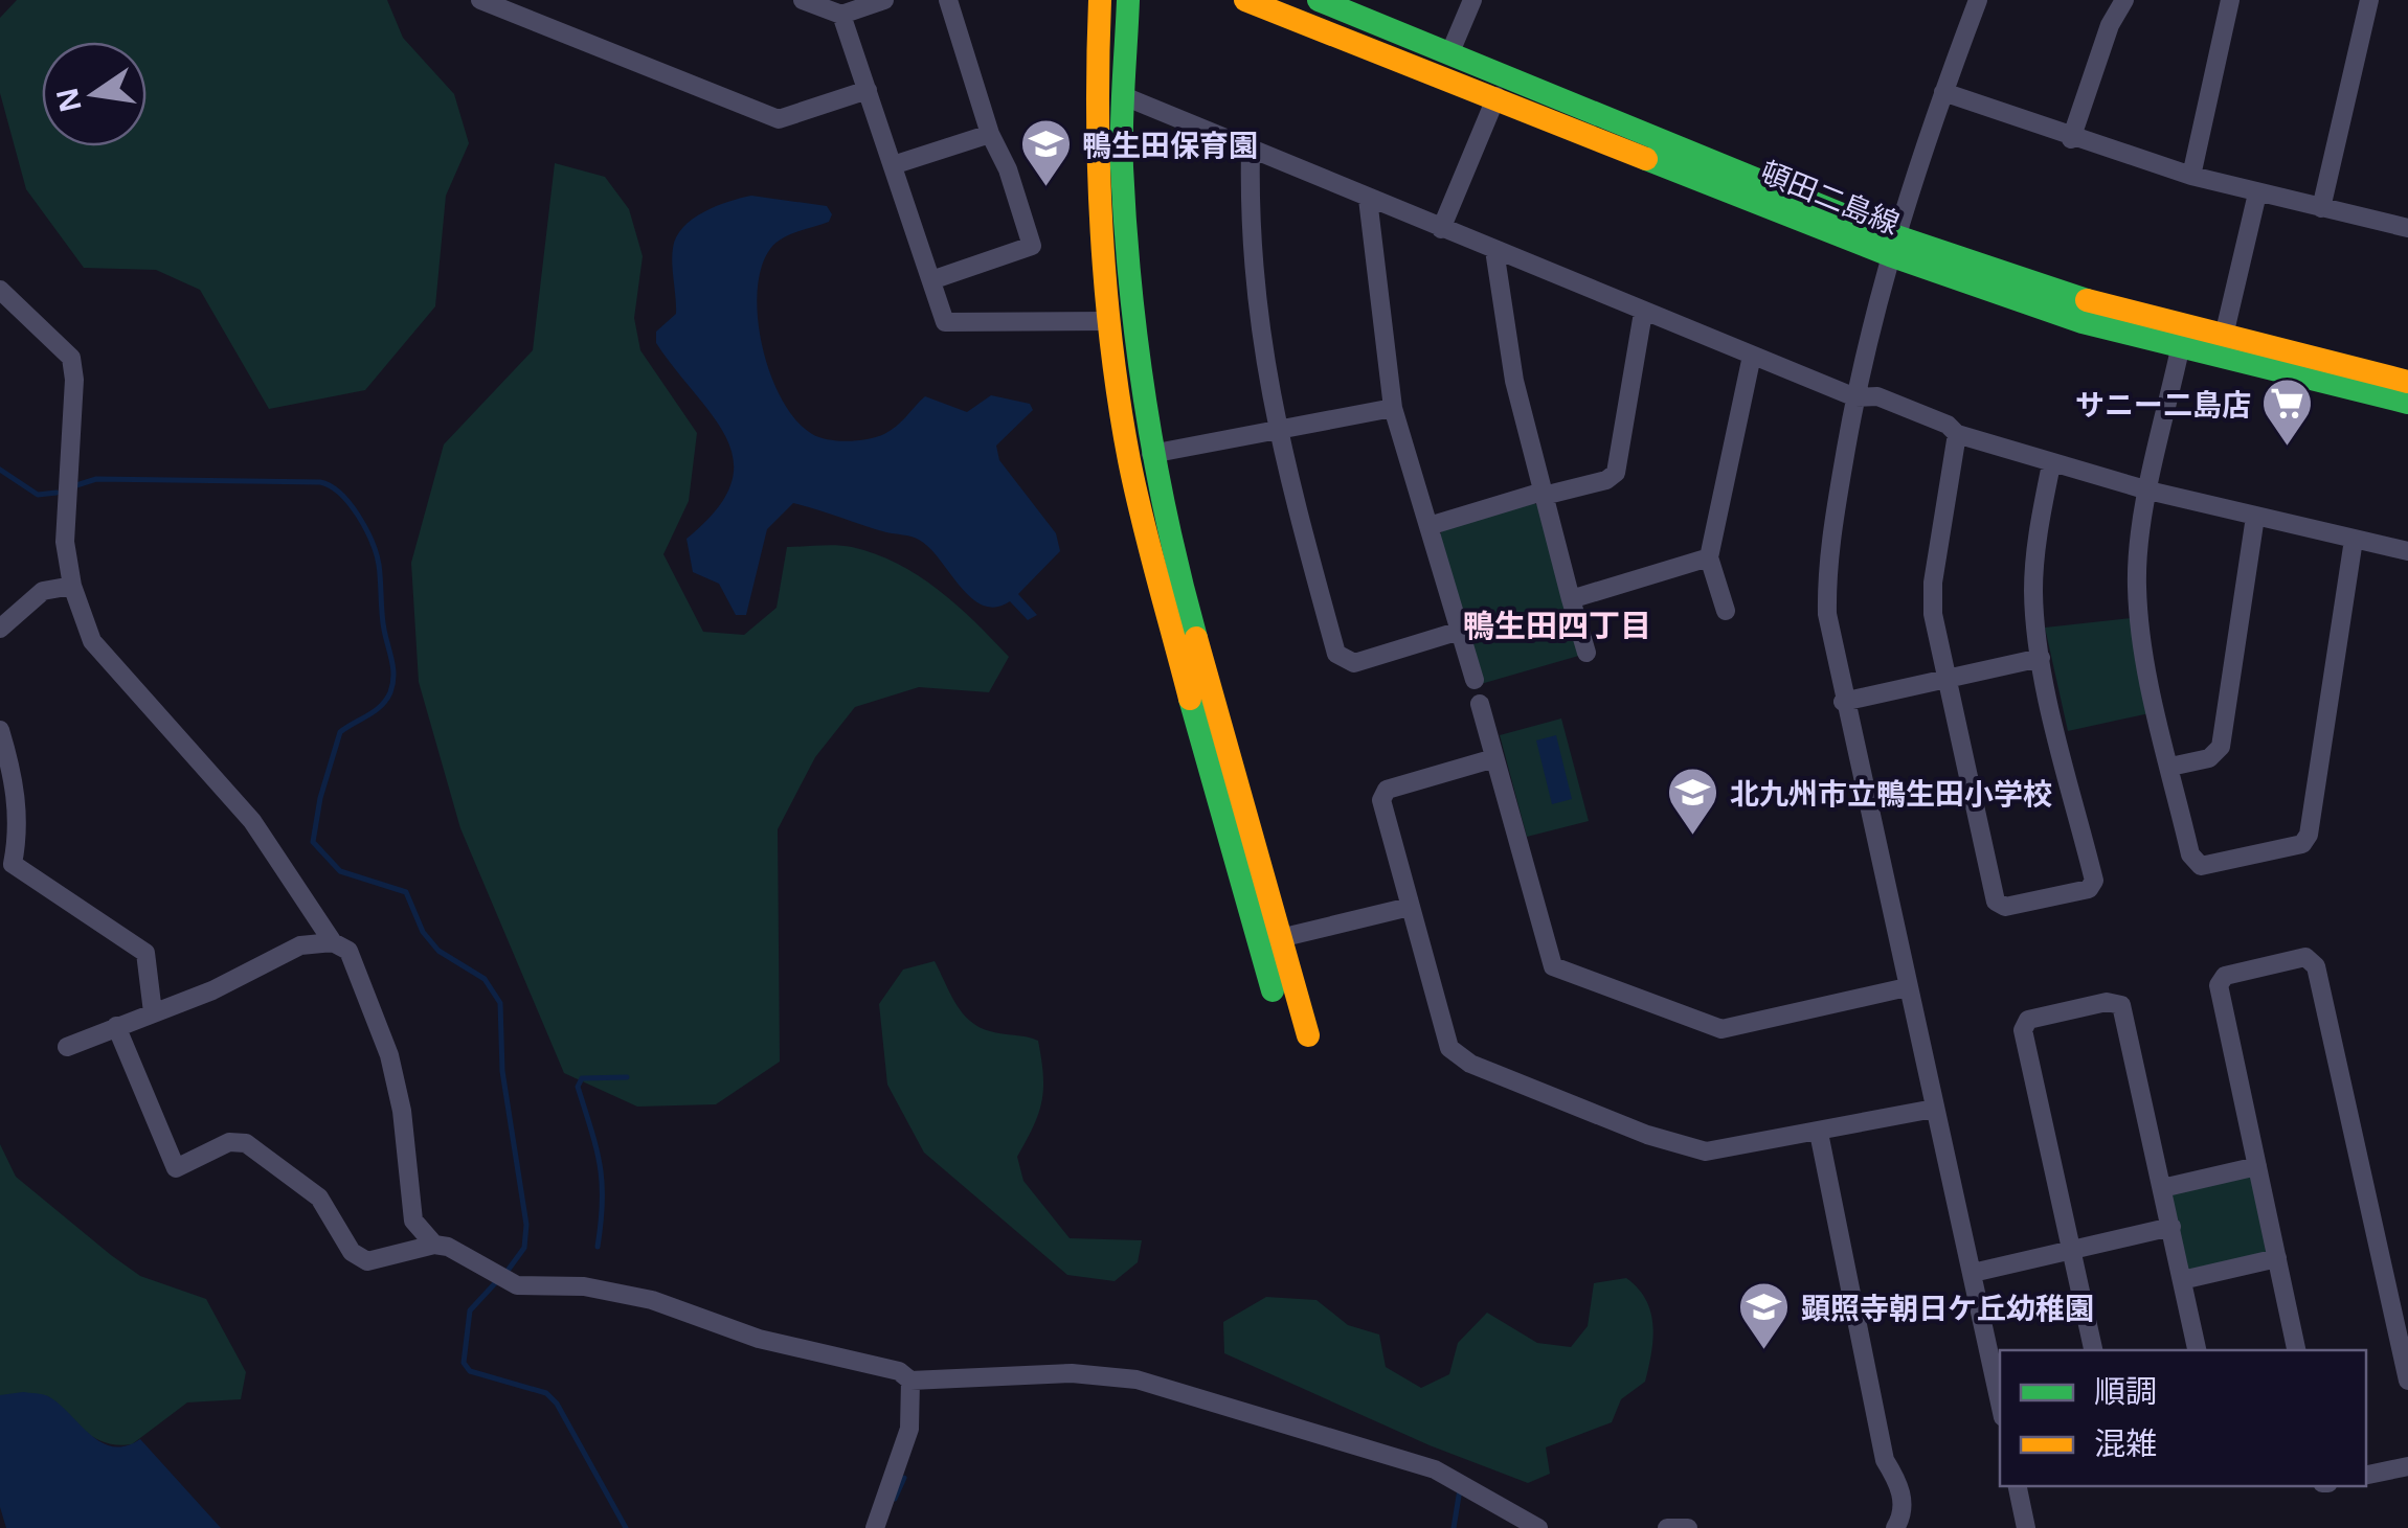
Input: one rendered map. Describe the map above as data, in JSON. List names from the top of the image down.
{
  "streets": {
    "main road": ["頓田二島線"]
  },
  "districts": ["鴨生田四丁目"],
  "places": {
    "school or university": ["鴨生田保育園", "北九州市立鴨生田小学校", "顕照寺朝日ケ丘幼稚園"],
    "supermarket": ["サニー二島店"]
  },
  "legend": ["順調", "混雑"],
  "north": "left"
}
